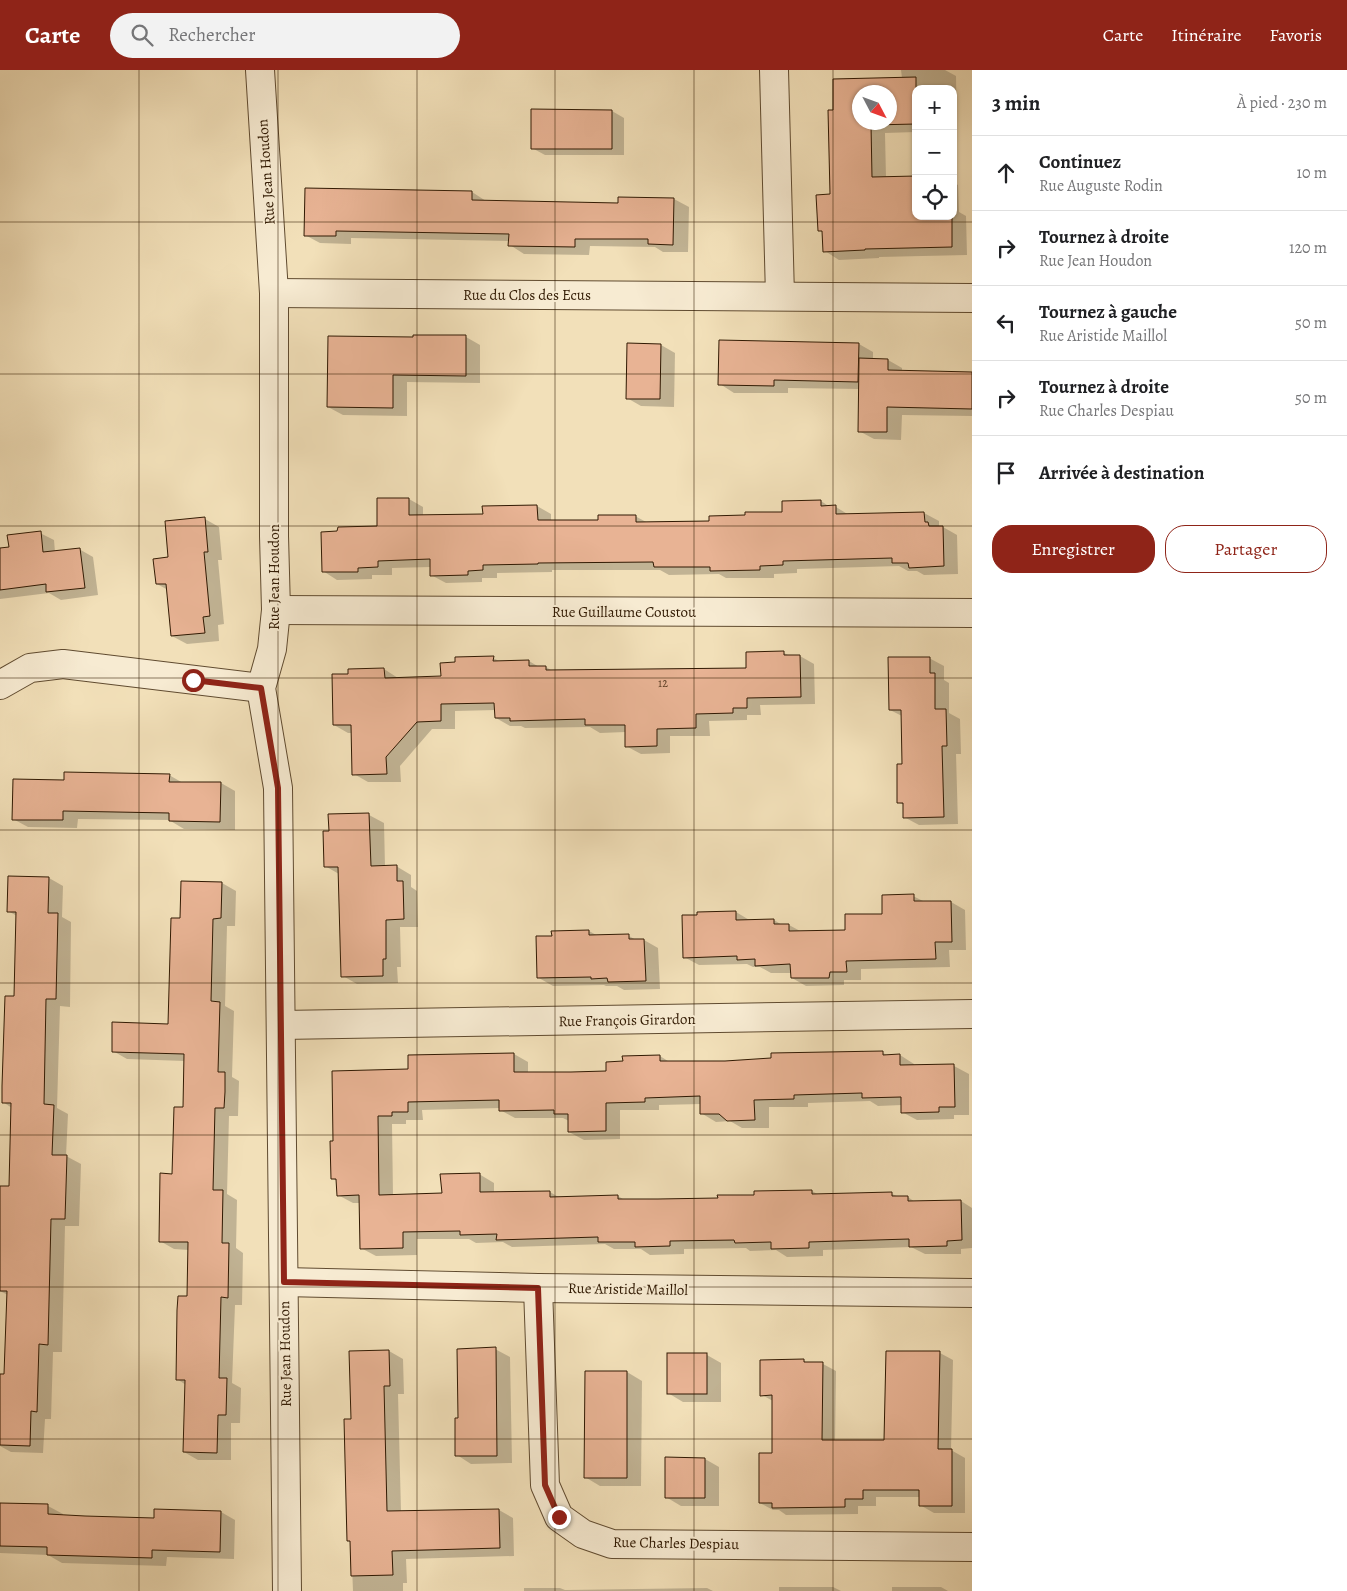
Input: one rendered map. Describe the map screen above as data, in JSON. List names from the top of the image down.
{
  "streets": {
    "street": [
      "Rue Jean Houdon",
      "Rue du Clos des Ecus",
      "Rue Guillaume Coustou",
      "Rue François Girardon",
      "Rue Aristide Maillol",
      "Rue Charles Despiau"
    ]
  },
  "crossings": [
    ["Rue Jean Houdon", "Rue du Clos des Ecus"],
    ["Rue Jean Houdon", "Rue Guillaume Coustou"],
    ["Rue Jean Houdon", "Rue François Girardon"],
    ["Rue Jean Houdon", "Rue Aristide Maillol"],
    ["Rue Aristide Maillol", "Rue Charles Despiau"]
  ],
  "house_numbers": ["12"],
  "north": "bottom right",
  "page": {
    "header": "Carte",
    "search": "Rechercher",
    "nav": ["Carte", "Itinéraire", "Favoris"],
    "heading": ["3 min", "À pied · 230 m"],
    "map_buttons": ["+", "−"],
    "list": [
      ["Continuez", "Rue Auguste Rodin", "10 m"],
      ["Tournez à droite", "Rue Jean Houdon", "120 m"],
      ["Tournez à gauche", "Rue Aristide Maillol", "50 m"],
      ["Tournez à droite", "Rue Charles Despiau", "50 m"],
      "Arrivée à destination"
    ],
    "buttons": ["Enregistrer", "Partager"]
  }
}
